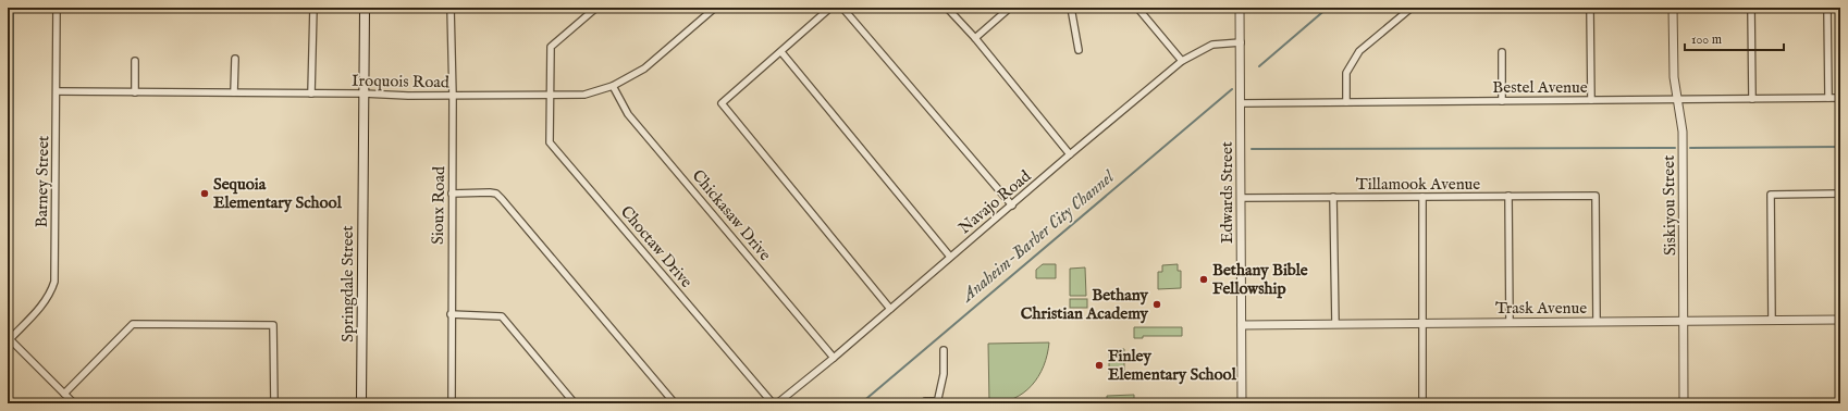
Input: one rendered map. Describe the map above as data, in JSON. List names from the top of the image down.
{
  "streets": {
    "main road": ["Springdale Street"],
    "street": [
      "Iroquois Road",
      "Bestel Avenue",
      "Barney Street",
      "Tillamook Avenue",
      "Edwards Street",
      "Navajo Road",
      "Sioux Road",
      "Siskiyou Street",
      "Chickasaw Drive",
      "Choctaw Drive",
      "Trask Avenue"
    ]
  },
  "crossings": [
    ["Iroquois Road", "Barney Street"],
    ["Iroquois Road", "Sioux Road"],
    ["Iroquois Road", "Chickasaw Drive"],
    ["Iroquois Road", "Choctaw Drive"],
    ["Iroquois Road", "Springdale Street"],
    ["Bestel Avenue", "Edwards Street"],
    ["Bestel Avenue", "Siskiyou Street"],
    ["Tillamook Avenue", "Edwards Street"],
    ["Tillamook Avenue", "Trask Avenue"],
    ["Edwards Street", "Navajo Road"],
    ["Edwards Street", "Trask Avenue"],
    ["Navajo Road", "Chickasaw Drive"],
    ["Siskiyou Street", "Trask Avenue"]
  ],
  "water": ["Anaheim-Barber City Channel"],
  "places": [
    "Sequoia Elementary School",
    "Bethany Bible Fellowship",
    "Bethany Christian Academy",
    "Finley Elementary School"
  ],
  "scale_bar": "100 m"
}
